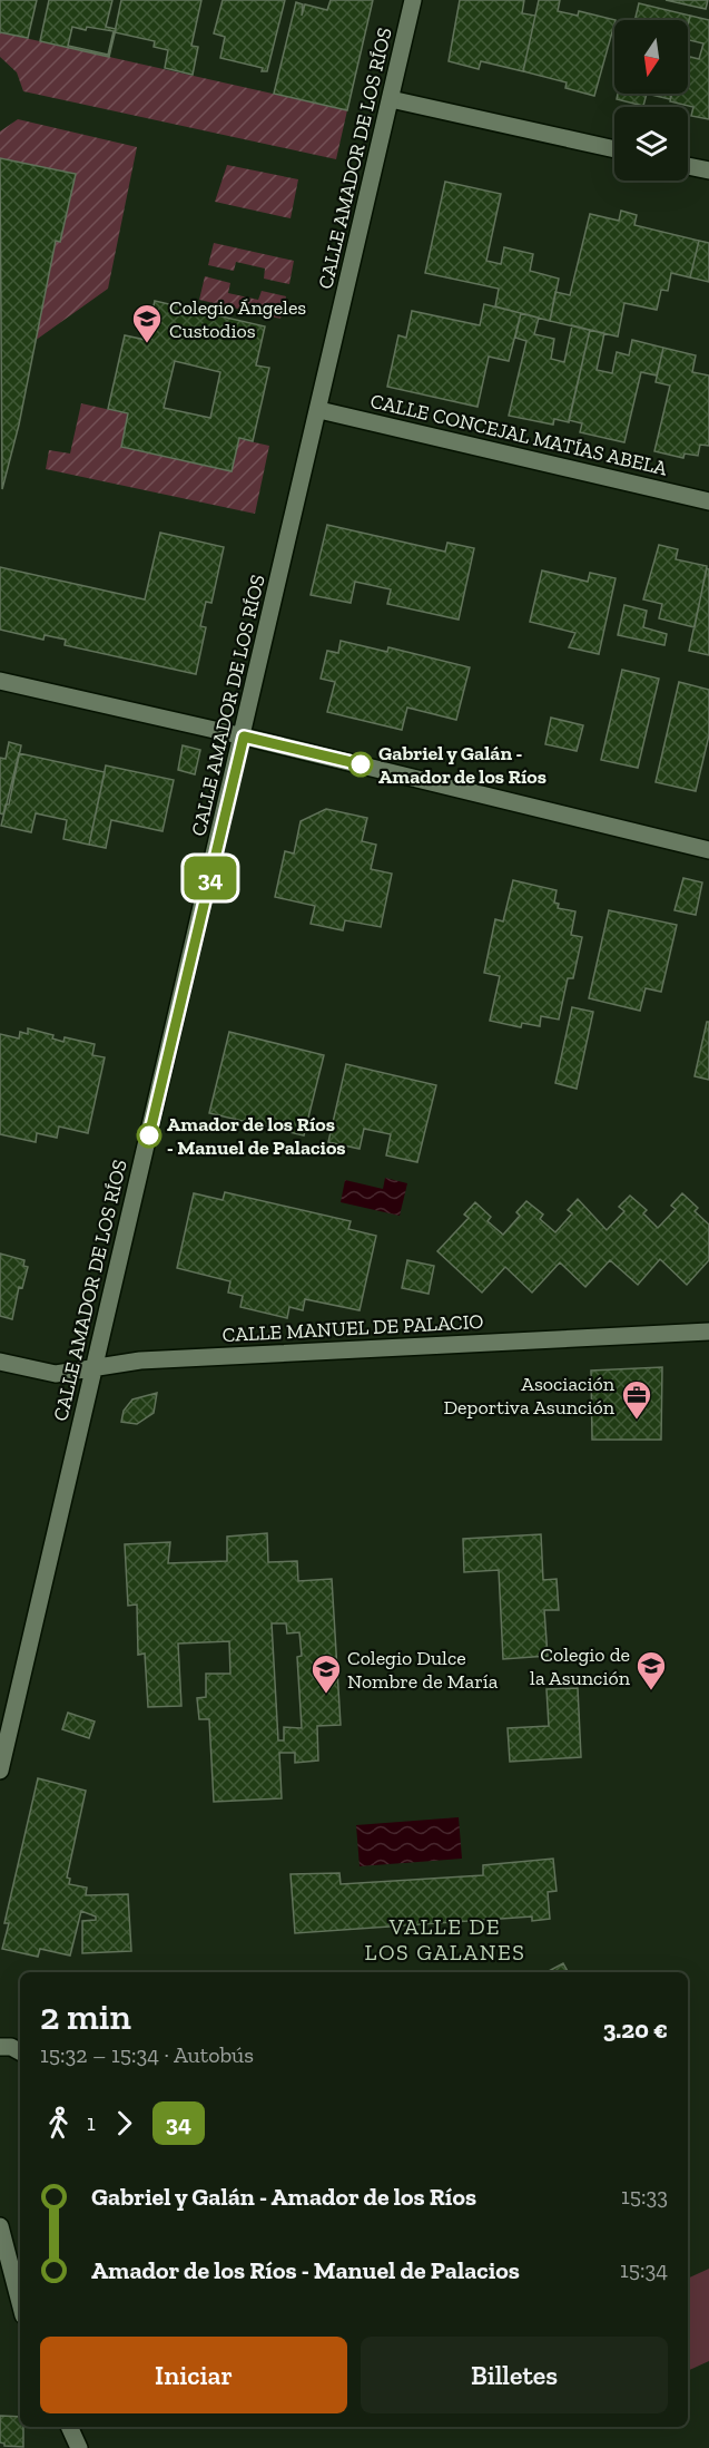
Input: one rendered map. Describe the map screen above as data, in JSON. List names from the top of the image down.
{
  "streets": {
    "street": ["CALLE AMADOR DE LOS RÍOS", "CALLE CONCEJAL MATÍAS ABELA", "CALLE MANUEL DE PALACIO"]
  },
  "crossings": [
    ["CALLE AMADOR DE LOS RÍOS", "CALLE CONCEJAL MATÍAS ABELA"],
    ["CALLE AMADOR DE LOS RÍOS", "CALLE MANUEL DE PALACIO"]
  ],
  "districts": ["VALLE DE LOS GALANES"],
  "places": {
    "school or university": ["Colegio Ángeles Custodios", "Colegio de la Asunción", "Colegio Dulce Nombre de María"],
    "other": ["Gabriel y Galán - Amador de los Ríos", "Amador de los Ríos - Manuel de Palacios"],
    "office": ["Asociación Deportiva Asunción"]
  },
  "lines": ["bus line 34"],
  "north": "bottom",
  "page": {
    "on_map": "34",
    "heading": ["2 min", "15:32 – 15:34 · Autobús", "3.20 €"],
    "legs": ["1", "34"],
    "list": [
      {
        "name": "Gabriel y Galán - Amador de los Ríos",
        "value": "15:33"
      },
      {
        "name": "Amador de los Ríos - Manuel de Palacios",
        "value": "15:34"
      }
    ],
    "buttons": ["Iniciar", "Billetes"]
  }
}
